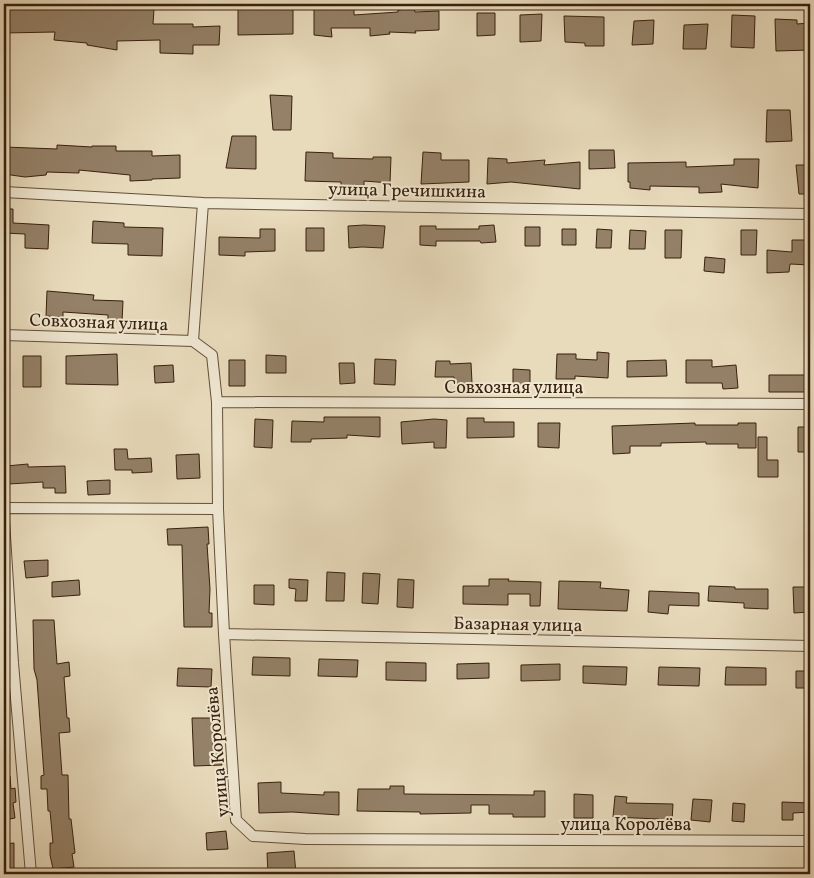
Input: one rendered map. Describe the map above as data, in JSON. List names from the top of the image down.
{
  "streets": {
    "street": [
      "улица Гречишкина",
      "Совхозная улица",
      "Базарная улица",
      "улица Королёва"
    ]
  },
  "crossings": [
    ["Совхозная улица", "улица Королёва"],
    ["Базарная улица", "улица Королёва"]
  ]
}
